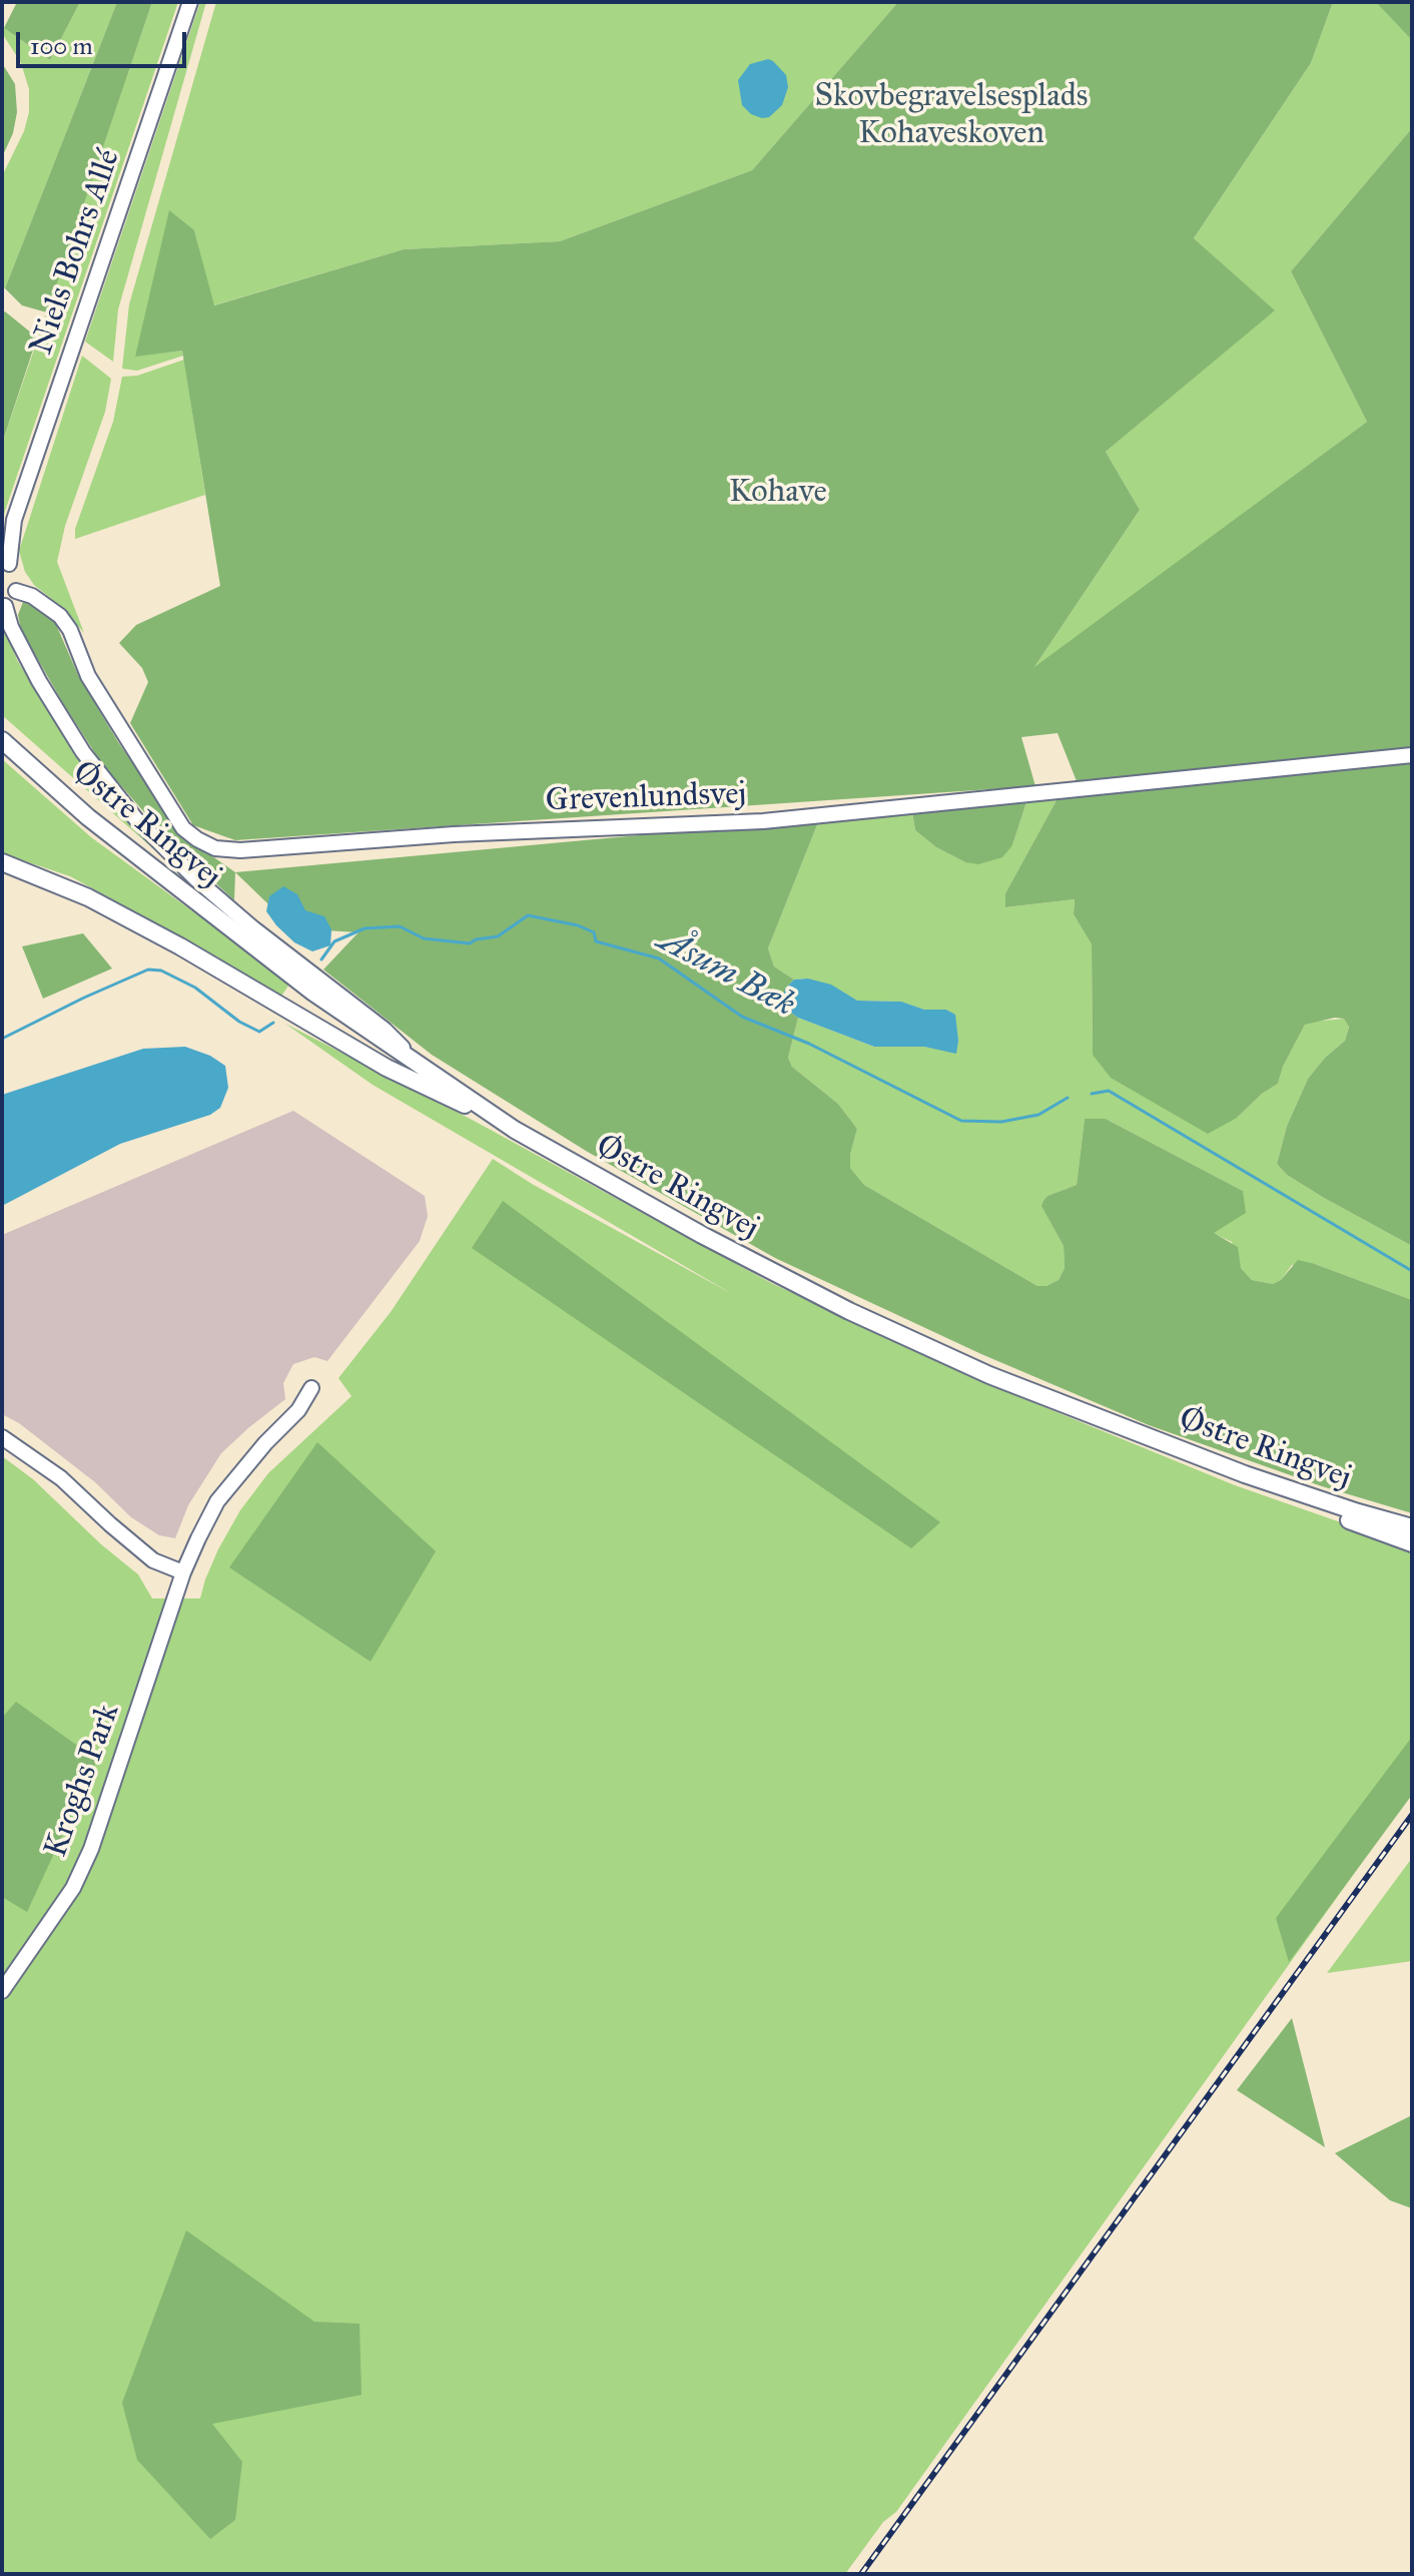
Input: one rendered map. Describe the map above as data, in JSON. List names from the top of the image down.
{
  "streets": {
    "main road": ["Østre Ringvej"],
    "street": ["Niels Bohrs Allé", "Grevenlundsvej", "Kroghs Park"]
  },
  "water": ["Åsum Bæk"],
  "parks": ["Skovbegravelsesplads Kohaveskoven", "Kohave"],
  "scale_bar": "100 m"
}
